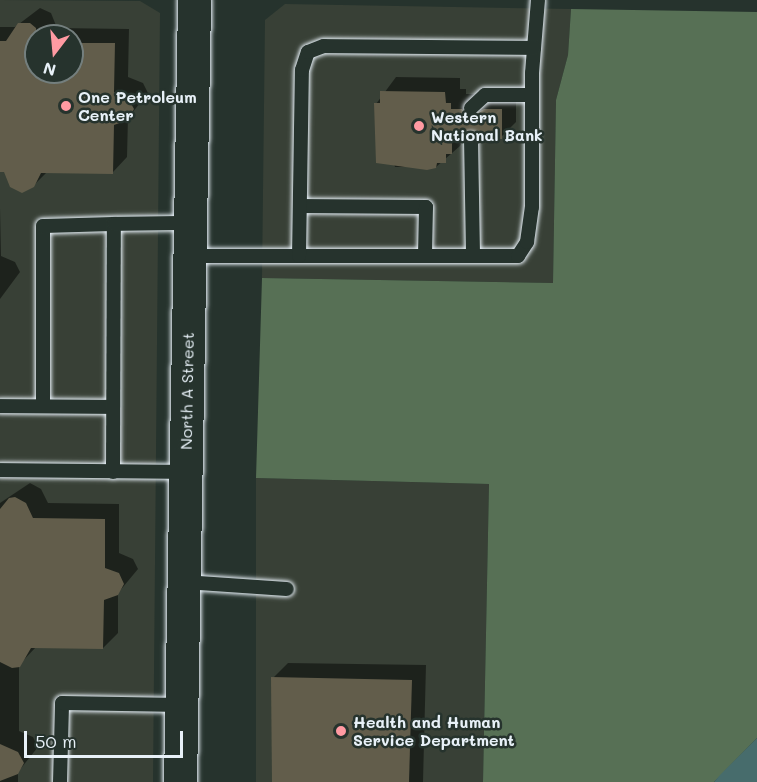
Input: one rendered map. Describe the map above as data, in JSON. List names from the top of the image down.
{
  "streets": {
    "main road": ["North A Street"]
  },
  "places": ["One Petroleum Center", "Western National Bank", "Health and Human Service Department"],
  "scale_bar": "50 m",
  "north": "bottom"
}
